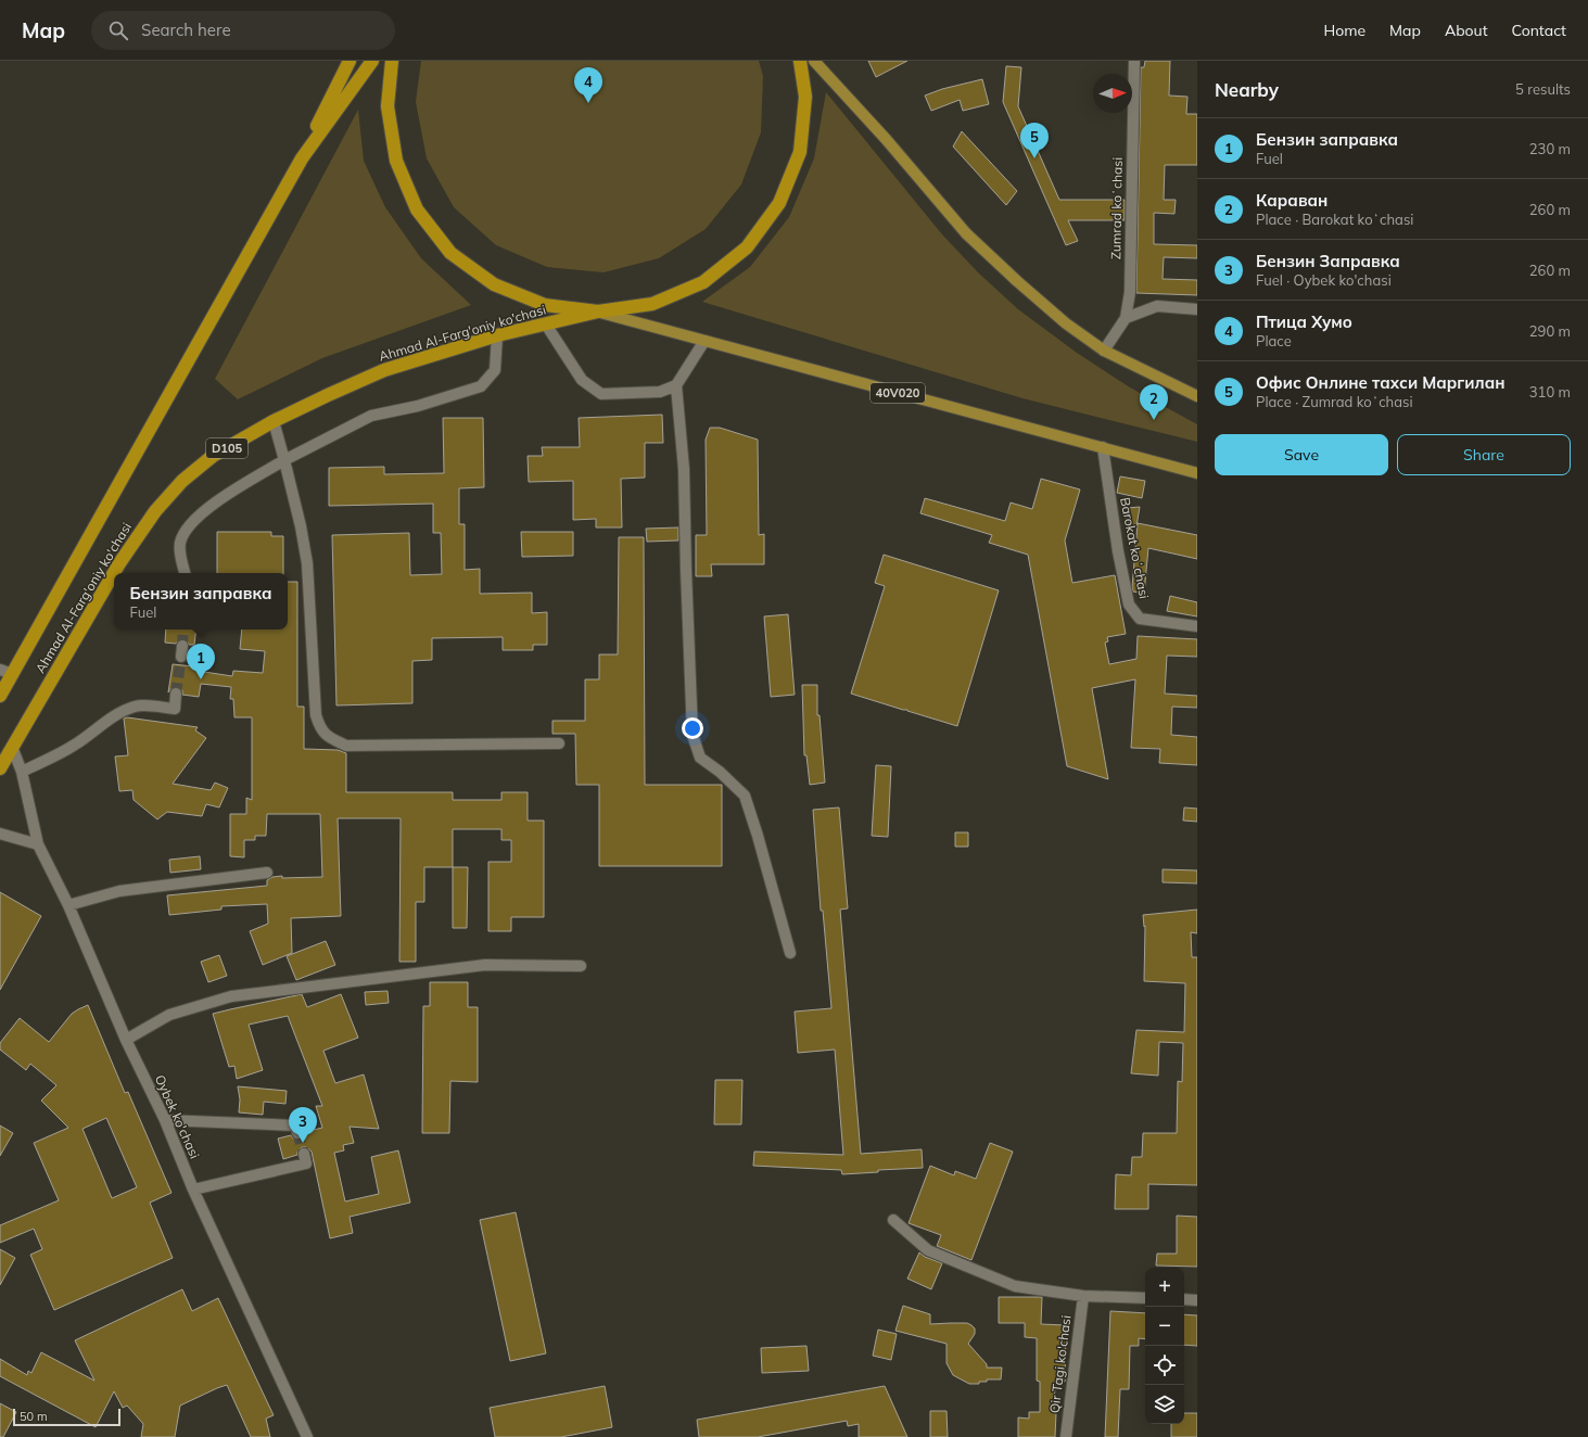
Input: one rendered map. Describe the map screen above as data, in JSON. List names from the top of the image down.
{
  "streets": {
    "highway": ["Ahmad Al-Farg'oniy ko'chasi", "D105"],
    "main road": ["40V020"],
    "street": [
      "Zumrad koʻchasi",
      "Barokat koʻchasi",
      "Oybek ko'chasi",
      "Qir Tagi ko'chasi"
    ]
  },
  "crossings": [
    ["Ahmad Al-Farg'oniy ko'chasi", "40V020"],
    ["Ahmad Al-Farg'oniy ko'chasi", "Oybek ko'chasi"],
    ["40V020", "Barokat koʻchasi"]
  ],
  "scale_bar": "50 m",
  "north": "right",
  "page": {
    "header": "Map",
    "search": "Search here",
    "nav": [
      "Home",
      "Map",
      "About",
      "Contact"
    ],
    "heading": ["Nearby", "5 results"],
    "pins": [
      "4",
      "5",
      "2",
      "1",
      "3"
    ],
    "list": [
      {
        "mark": "1",
        "name": "Бензин заправка",
        "note": "Fuel",
        "value": "230 m"
      },
      {
        "mark": "2",
        "name": "Караван",
        "note": "Place · Barokat koʻchasi",
        "value": "260 m"
      },
      {
        "mark": "3",
        "name": "Бензин Заправка",
        "note": "Fuel · Oybek ko'chasi",
        "value": "260 m"
      },
      {
        "mark": "4",
        "name": "Птица Хумо",
        "note": "Place",
        "value": "290 m"
      },
      {
        "mark": "5",
        "name": "Офис Онлине тахси Маргилан",
        "note": "Place · Zumrad koʻchasi",
        "value": "310 m"
      }
    ],
    "buttons": ["Save", "Share"],
    "popup": ["Бензин заправка", "Fuel"],
    "map_buttons": ["+", "−"],
    "scale": "50 m"
  }
}
